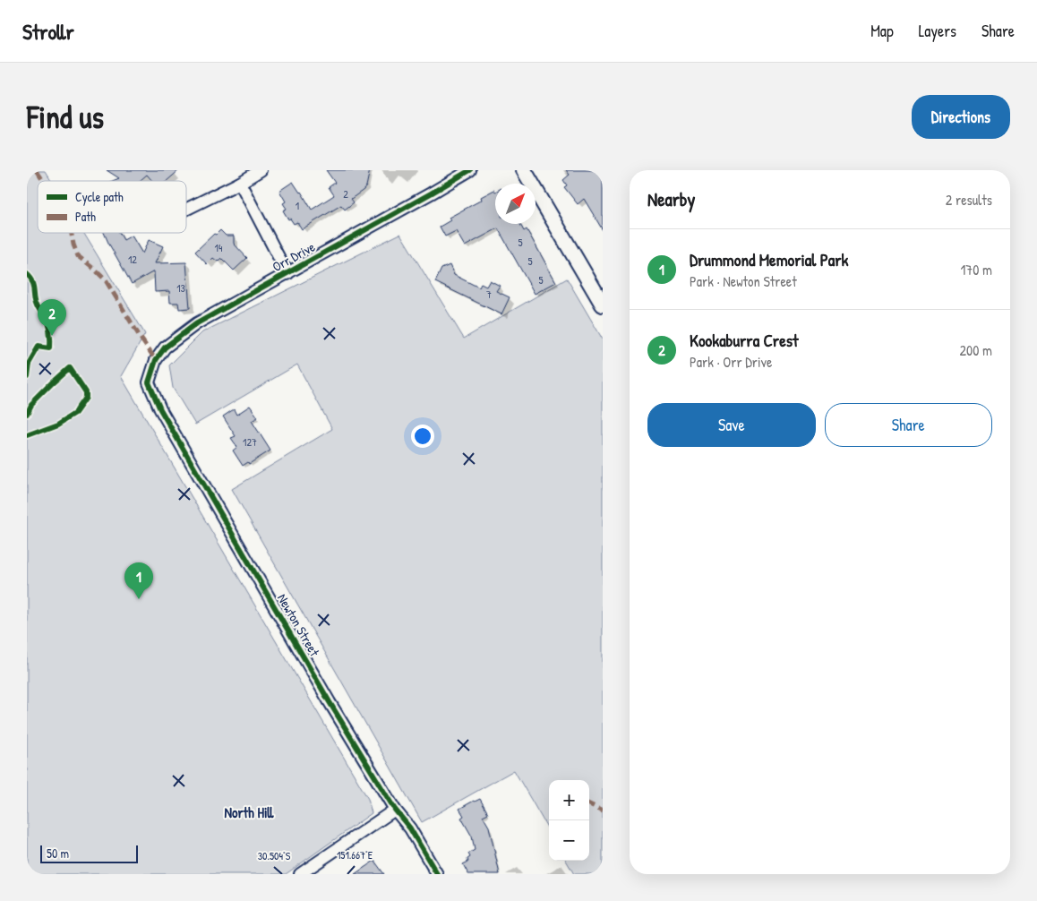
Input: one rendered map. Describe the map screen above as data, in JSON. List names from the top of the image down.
{
  "streets": {
    "street": ["Orr Drive", "Newton Street"]
  },
  "crossings": [
    ["Orr Drive", "Newton Street"]
  ],
  "districts": ["North Hill"],
  "house_numbers": [
    "2",
    "1",
    "5",
    "14",
    "12",
    "5",
    "5",
    "13",
    "7",
    "127"
  ],
  "legend": ["Cycle path", "Path"],
  "scale_bar": "50 m",
  "north": "top right",
  "page": {
    "header": "Strollr",
    "nav": ["Map", "Layers", "Share"],
    "buttons": [
      "Directions",
      ["Save", "Share"]
    ],
    "title": "Find us",
    "heading": ["Nearby", "2 results"],
    "list": [
      {
        "mark": "1",
        "name": "Drummond Memorial Park",
        "note": "Park · Newton Street",
        "value": "170 m"
      },
      {
        "mark": "2",
        "name": "Kookaburra Crest",
        "note": "Park · Orr Drive",
        "value": "200 m"
      }
    ],
    "pins": ["2", "1"],
    "map_buttons": ["+", "−"],
    "scale": "50 m"
  },
  "coordinates": ["151.667°E", "30.504°S"]
}
